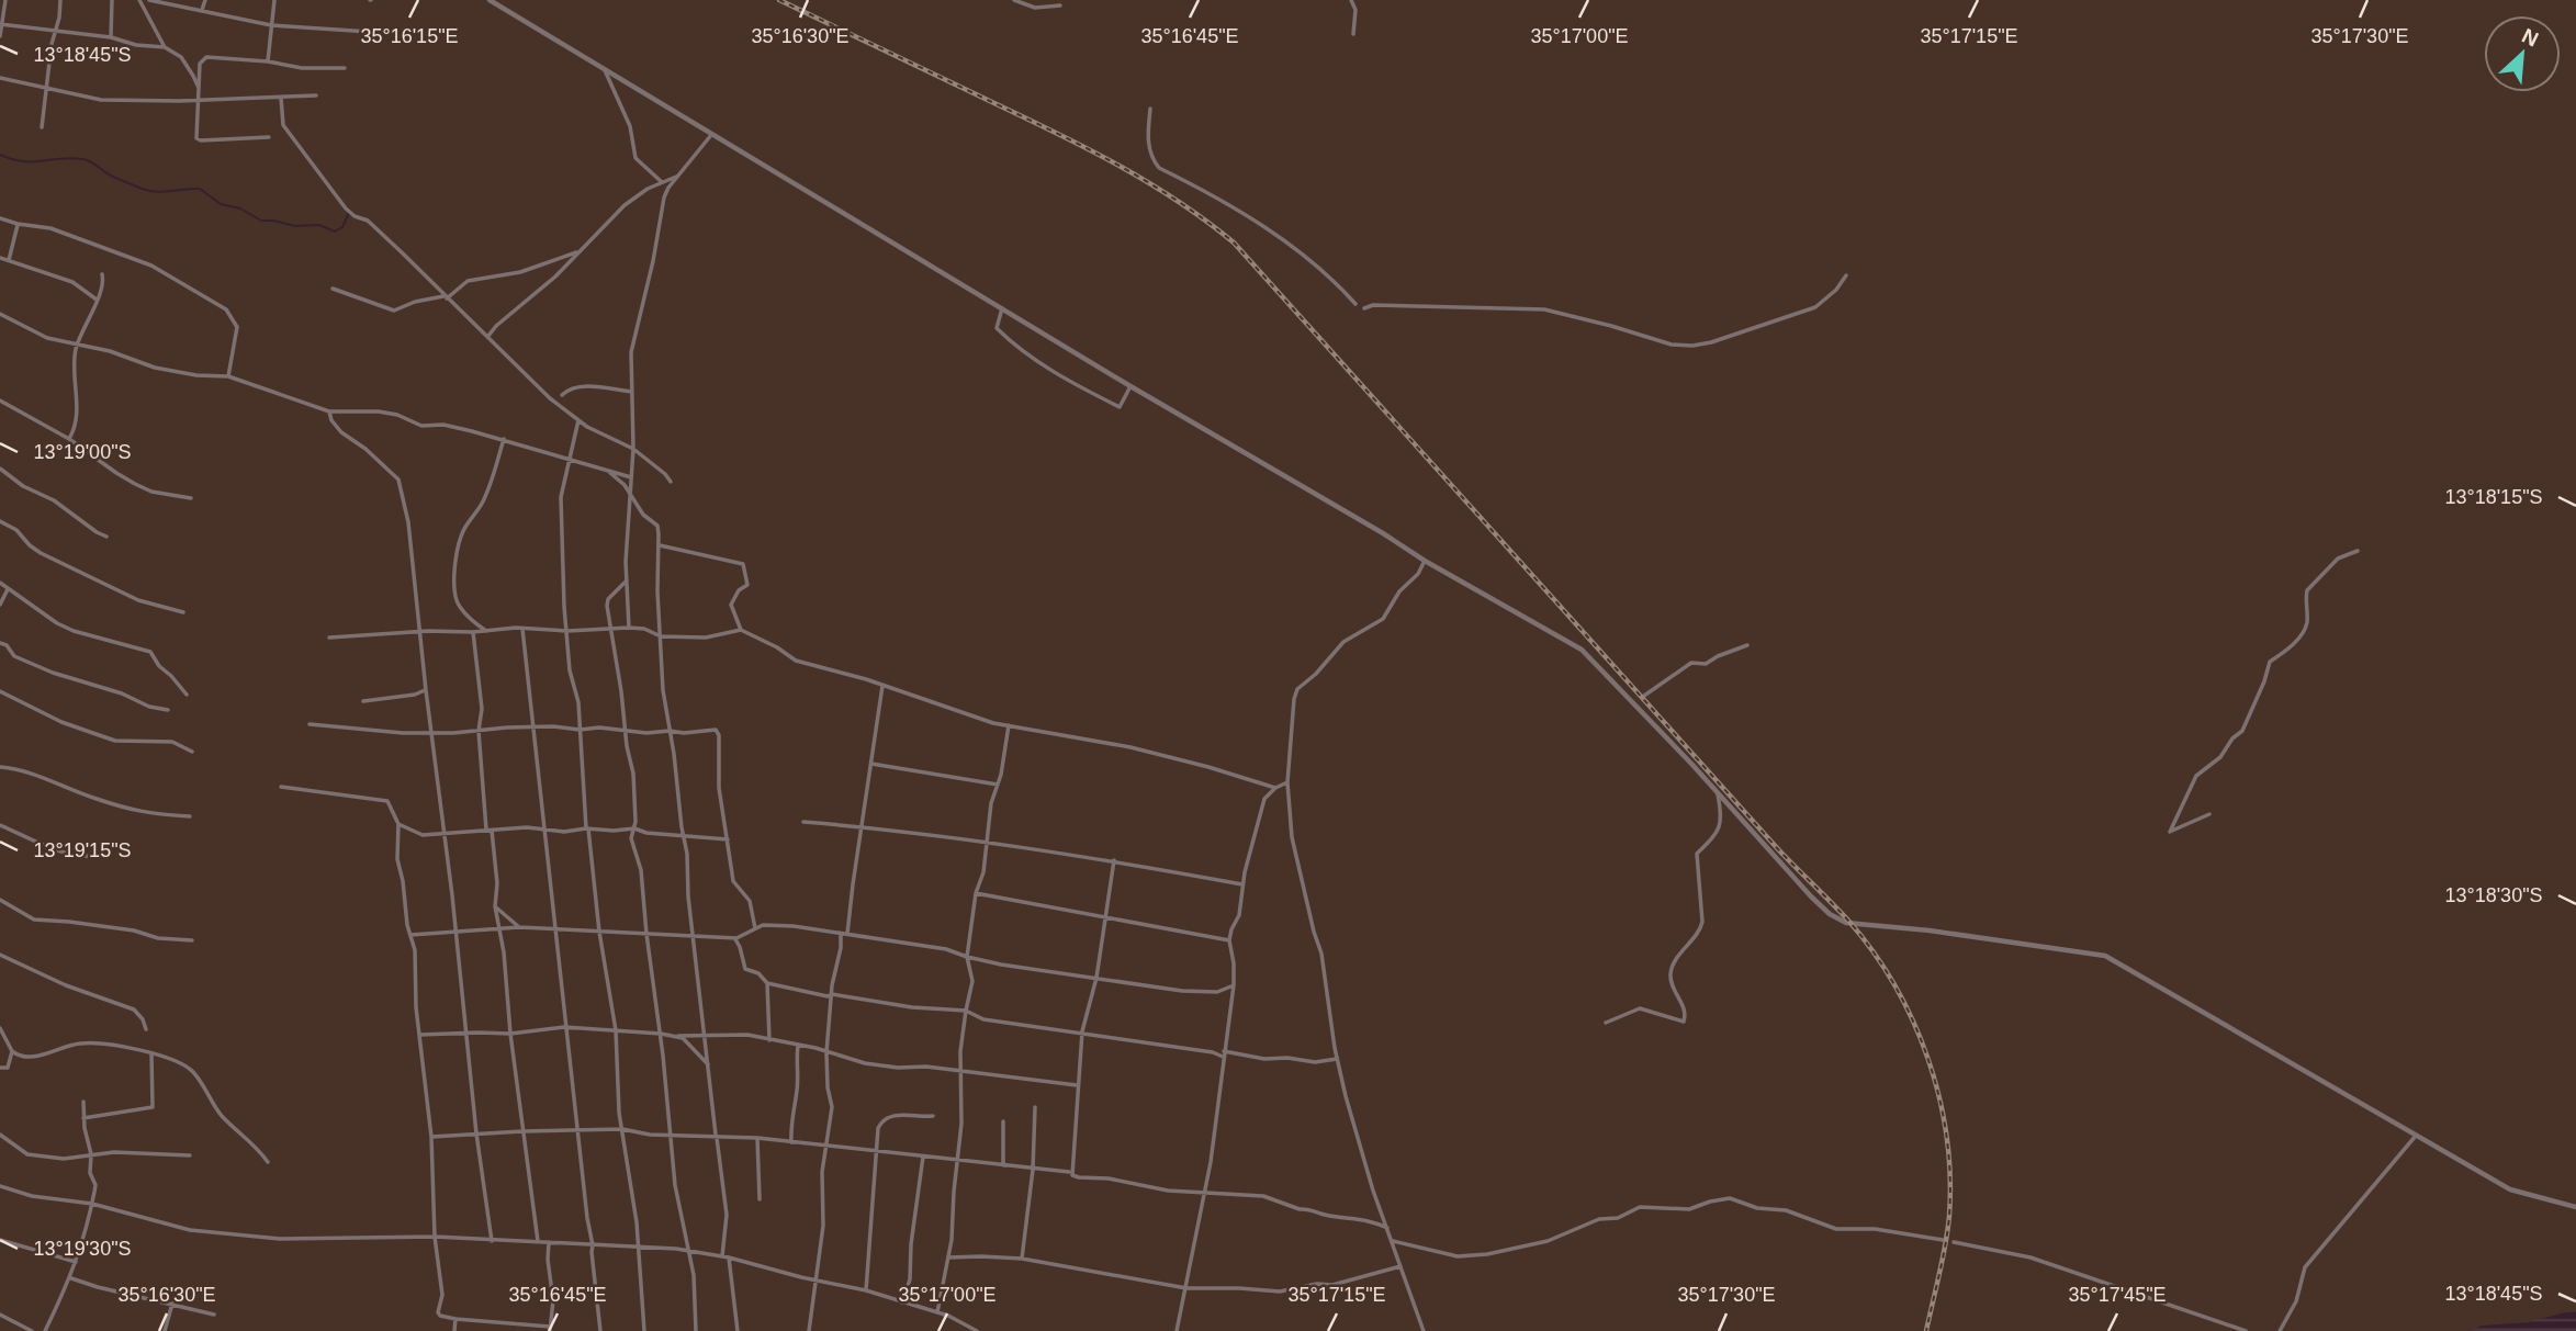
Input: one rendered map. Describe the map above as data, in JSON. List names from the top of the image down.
{
  "north": "top right",
  "coordinates": [
    "35°16'15\"E",
    "35°16'30\"E",
    "35°16'45\"E",
    "35°17'15\"E",
    "35°17'00\"E",
    "35°17'30\"E",
    "13°18'45\"S",
    "13°19'00\"S",
    "13°18'15\"S",
    "13°19'15\"S",
    "13°18'30\"S",
    "13°19'30\"S",
    "35°17'45\"E"
  ]
}
